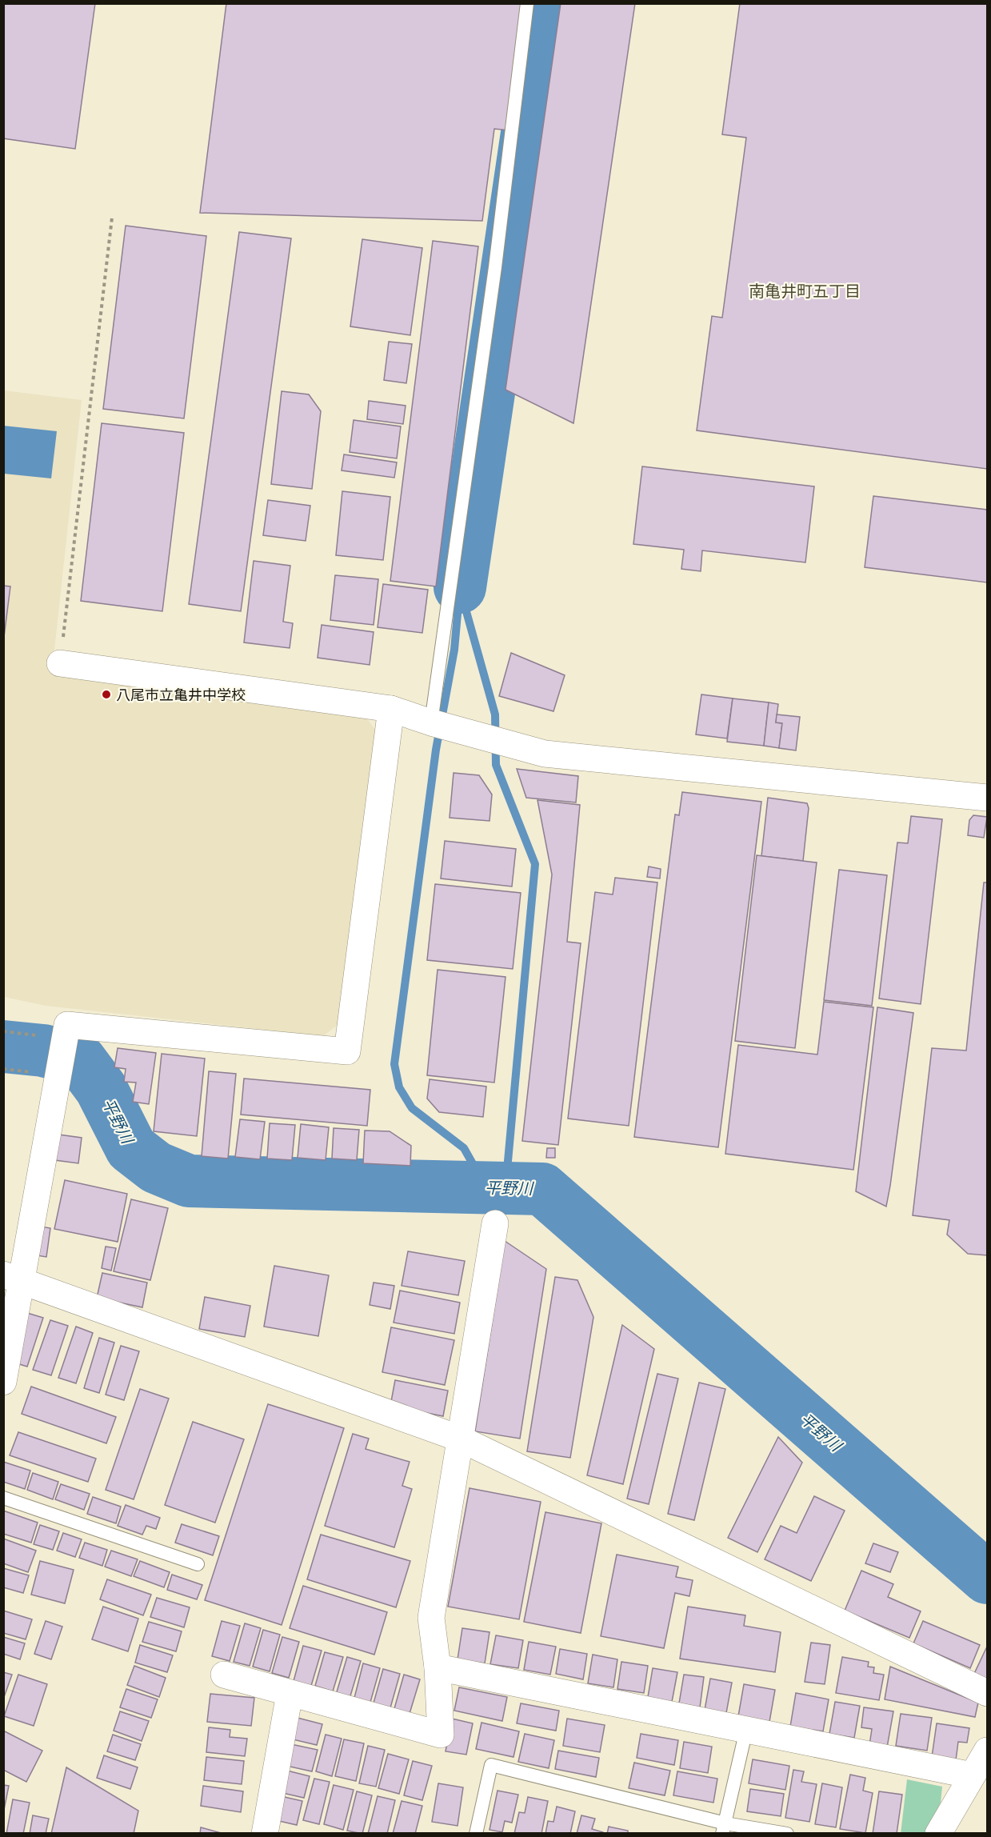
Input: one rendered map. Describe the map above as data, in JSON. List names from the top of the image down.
{
  "districts": ["南亀井町五丁目"],
  "water": ["平野川"],
  "places": ["八尾市立亀井中学校"]
}
